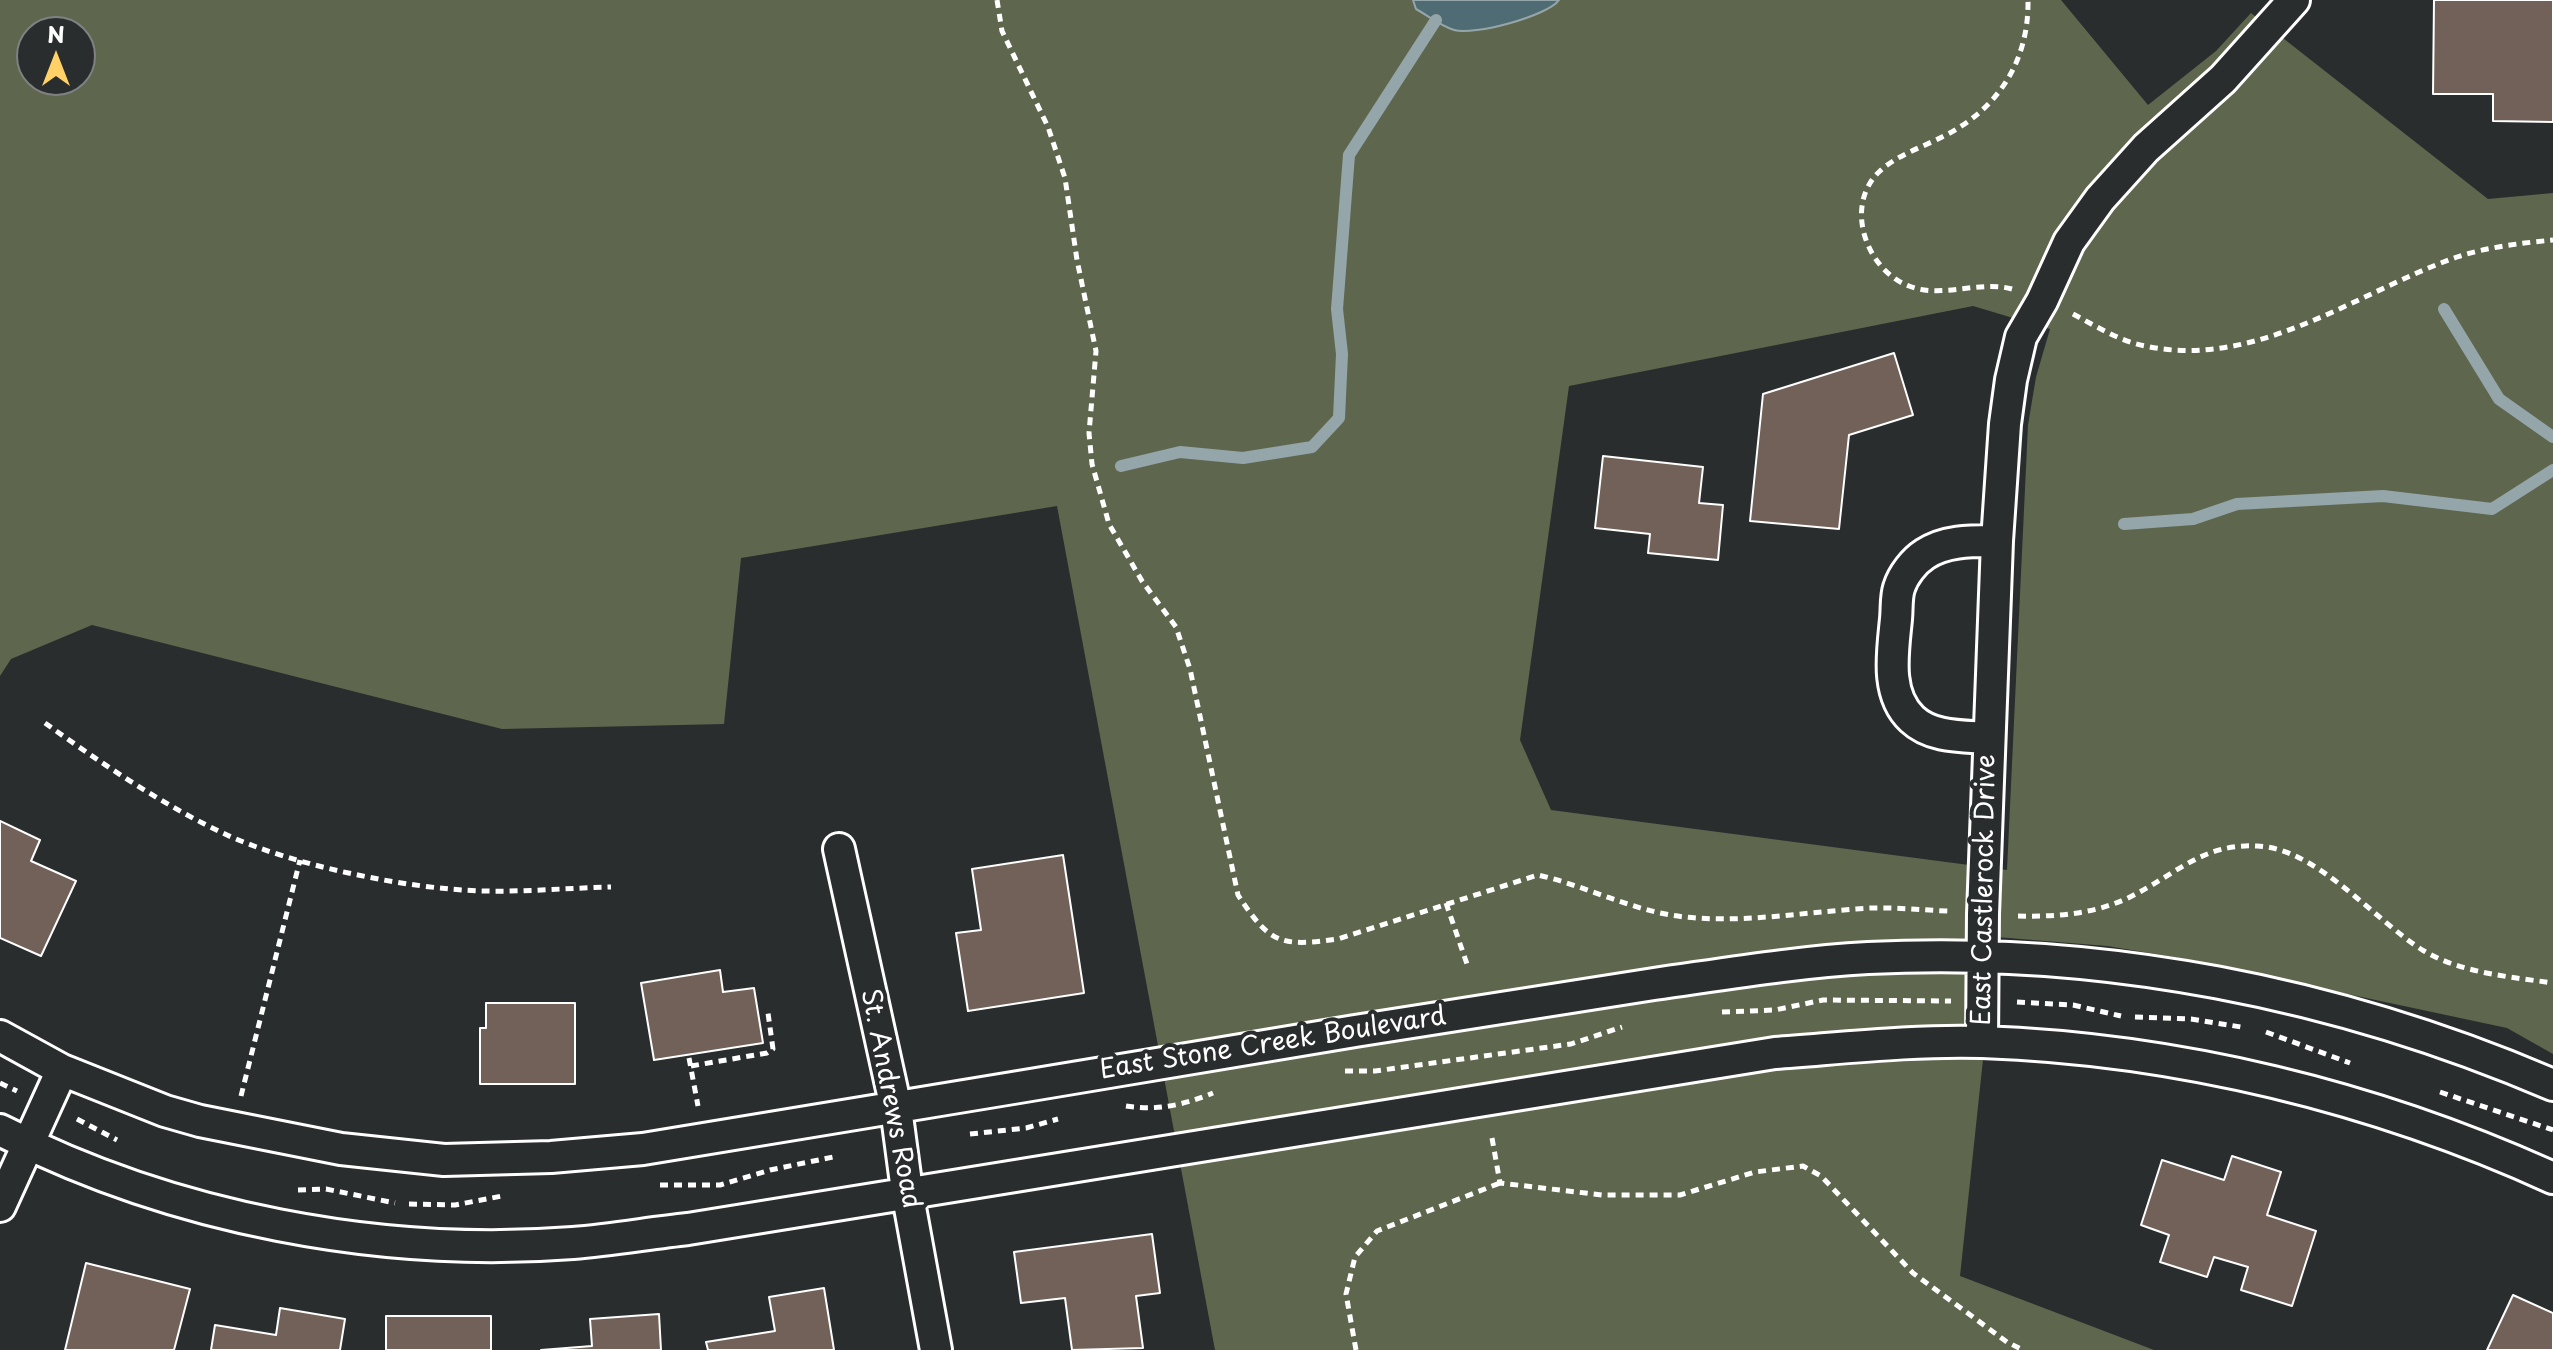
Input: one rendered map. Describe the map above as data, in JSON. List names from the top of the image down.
{
  "streets": {
    "street": ["East Castlerock Drive", "East Stone Creek Boulevard", "St. Andrews Road"]
  },
  "crossings": [
    ["East Castlerock Drive", "East Stone Creek Boulevard"],
    ["East Stone Creek Boulevard", "St. Andrews Road"]
  ],
  "north": "top"
}
